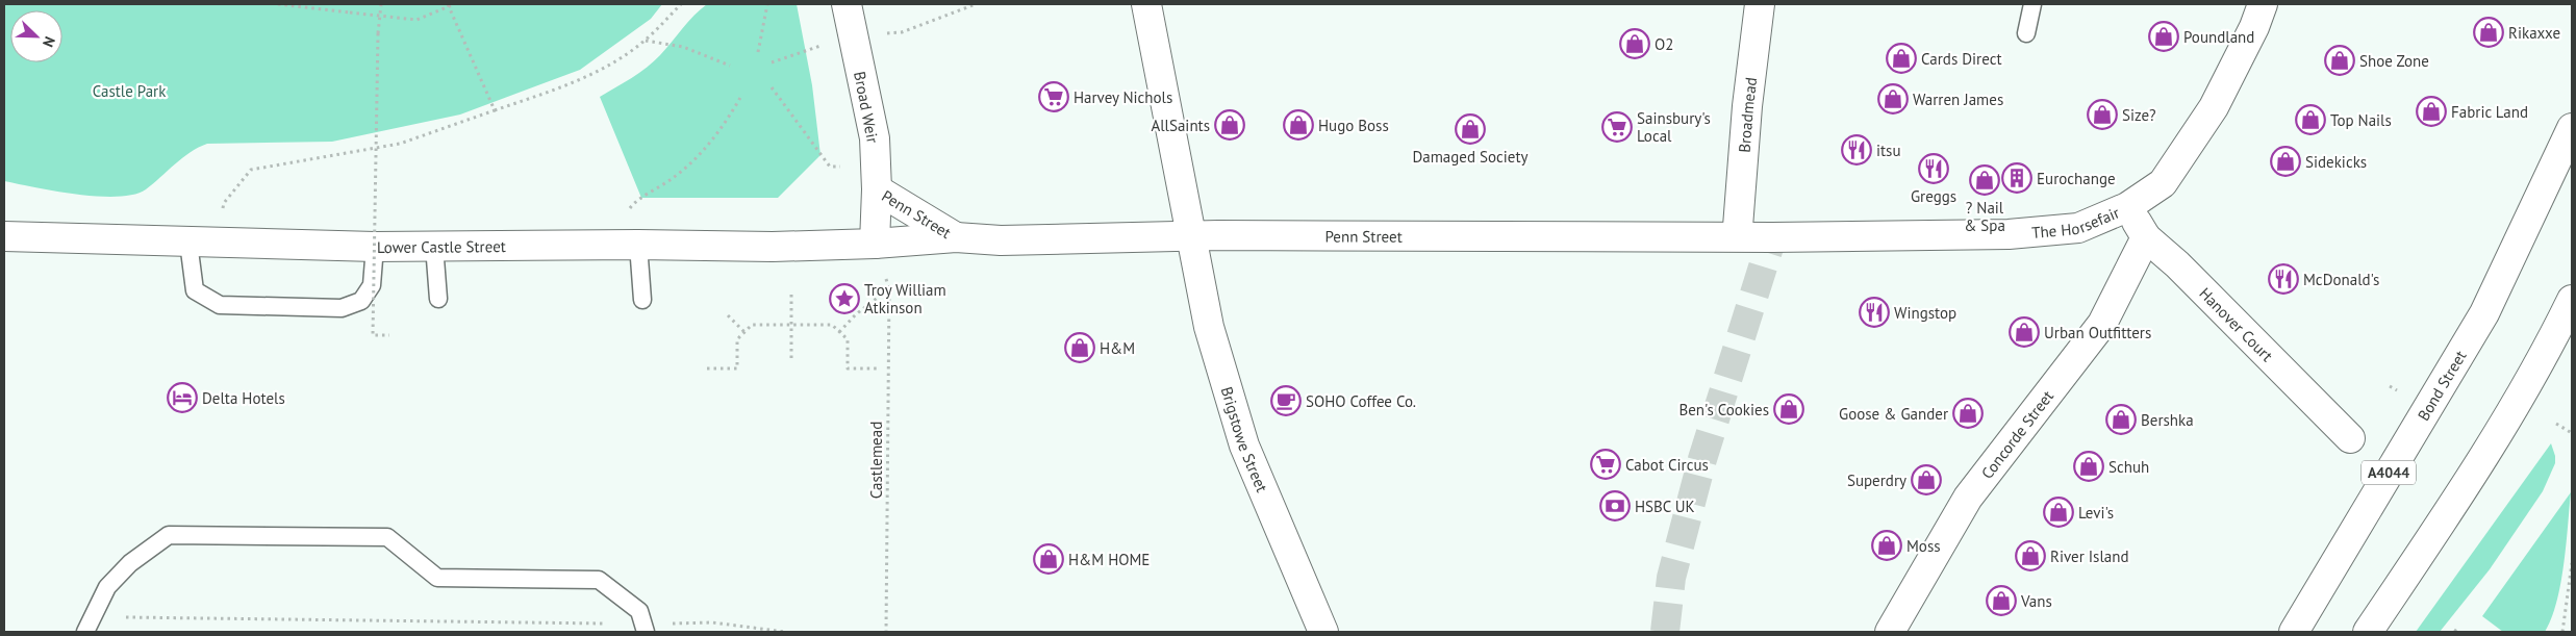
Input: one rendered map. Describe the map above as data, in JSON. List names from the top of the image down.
{
  "streets": {
    "main road": [
      "Broad Weir",
      "Broadmead",
      "Penn Street",
      "The Horsefair",
      "Lower Castle Street",
      "Hanover Court",
      "Bond Street",
      "Concorde Street",
      "Brigstowe Street",
      "A4044"
    ],
    "path": ["Castlemead"]
  },
  "crossings": [
    ["Broad Weir", "Penn Street"],
    ["Broad Weir", "Lower Castle Street"],
    ["Penn Street", "The Horsefair"],
    ["Penn Street", "Lower Castle Street"],
    ["Penn Street", "Brigstowe Street"],
    ["The Horsefair", "Hanover Court"],
    ["Hanover Court", "Concorde Street"]
  ],
  "parks": ["Castle Park"],
  "places": {
    "shop": [
      "Rikaxxe",
      "Poundland",
      "O2",
      "Cards Direct",
      "Shoe Zone",
      "Warren James",
      "Fabric Land",
      "Size?",
      "Top Nails",
      "AllSaints",
      "Hugo Boss",
      "Damaged Society",
      "Sidekicks",
      "? Nail & Spa",
      "Urban Outfitters",
      "H&M",
      "Ben's Cookies",
      "Goose & Gander",
      "Bershka",
      "Schuh",
      "Superdry",
      "Levi's",
      "Moss",
      "River Island",
      "H&M HOME",
      "Vans"
    ],
    "supermarket": ["Harvey Nichols", "Sainsbury's Local", "Cabot Circus"],
    "restaurant": [
      "itsu",
      "Greggs",
      "McDonald's",
      "Wingstop"
    ],
    "building": ["Eurochange"],
    "place": ["Troy William Atkinson"],
    "hotel": ["Delta Hotels"],
    "cafe": ["SOHO Coffee Co."],
    "bank": ["HSBC UK"]
  },
  "north": "bottom right"
}
